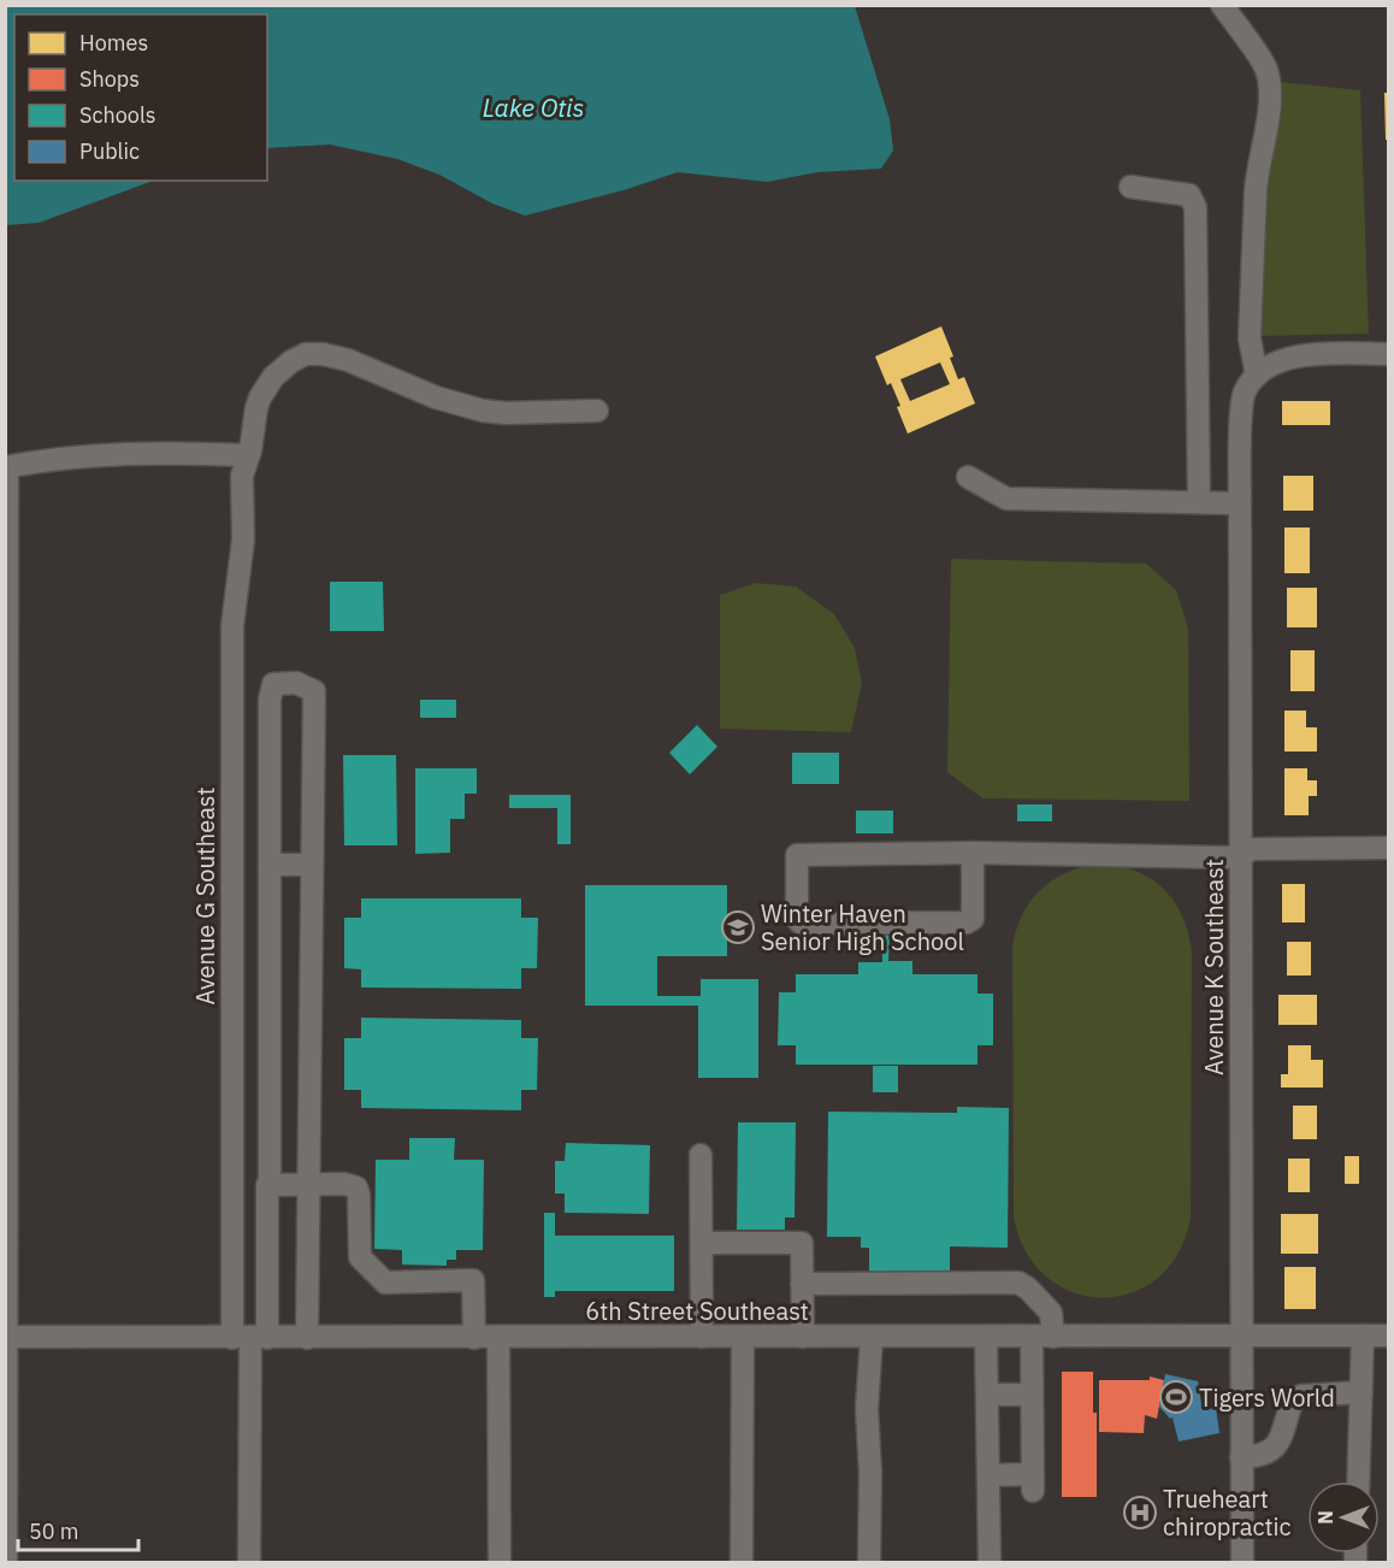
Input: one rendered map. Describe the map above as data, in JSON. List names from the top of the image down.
{
  "streets": {
    "street": ["Avenue G Southeast", "Avenue K Southeast", "6th Street Southeast"]
  },
  "crossings": [
    ["Avenue G Southeast", "6th Street Southeast"],
    ["Avenue K Southeast", "6th Street Southeast"]
  ],
  "water": ["Lake Otis"],
  "places": {
    "school or university": ["Winter Haven Senior High School"],
    "sports": ["Tigers World"],
    "hospital": ["Trueheart chiropractic"]
  },
  "legend": [
    "Homes",
    "Shops",
    "Schools",
    "Public"
  ],
  "scale_bar": "50 m",
  "north": "left"
}
